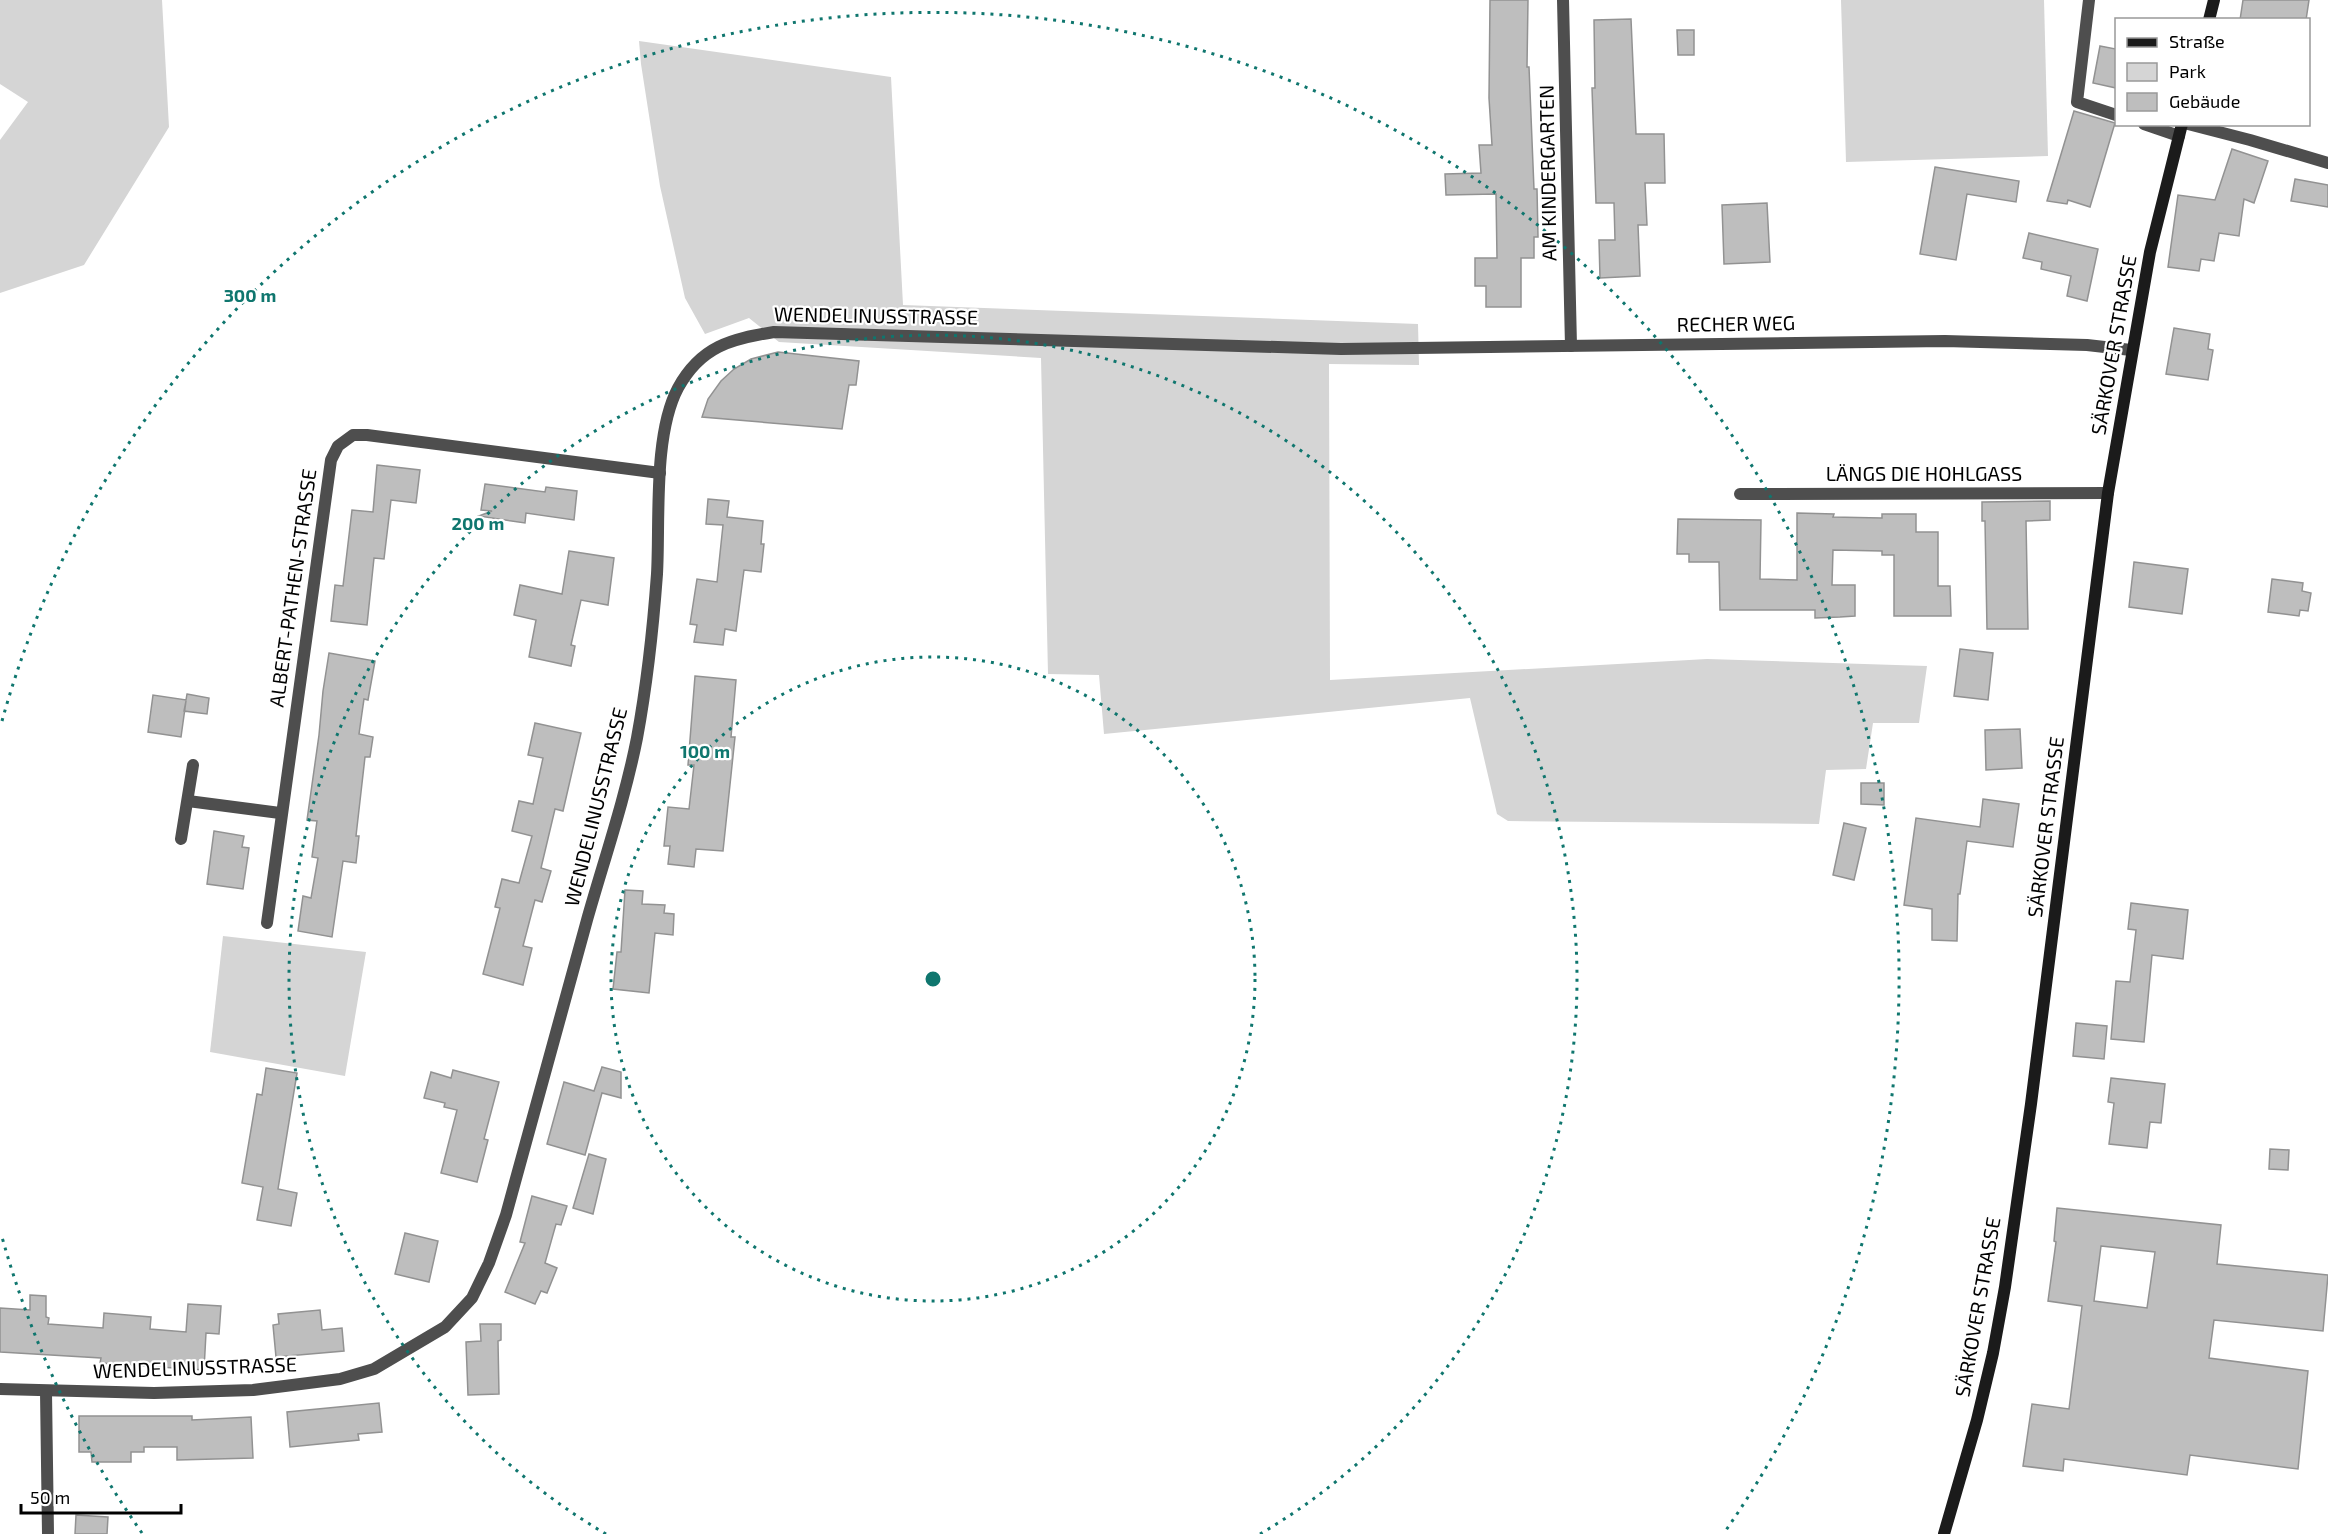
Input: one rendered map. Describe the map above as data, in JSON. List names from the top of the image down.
{
  "streets": {
    "main road": ["SÄRKOVER STRASSE"],
    "street": [
      "AM KINDERGARTEN",
      "WENDELINUSSTRASSE",
      "RECHER WEG",
      "LÄNGS DIE HOHLGASS",
      "ALBERT-PATHEN-STRASSE"
    ]
  },
  "crossings": [
    ["AM KINDERGARTEN", "RECHER WEG"],
    ["WENDELINUSSTRASSE", "RECHER WEG"],
    ["WENDELINUSSTRASSE", "ALBERT-PATHEN-STRASSE"],
    ["RECHER WEG", "SÄRKOVER STRASSE"],
    ["SÄRKOVER STRASSE", "LÄNGS DIE HOHLGASS"]
  ],
  "legend": ["Straße", "Park", "Gebäude"],
  "scale_bar": "50 m",
  "rings": ["300 m", "200 m", "100 m"]
}
